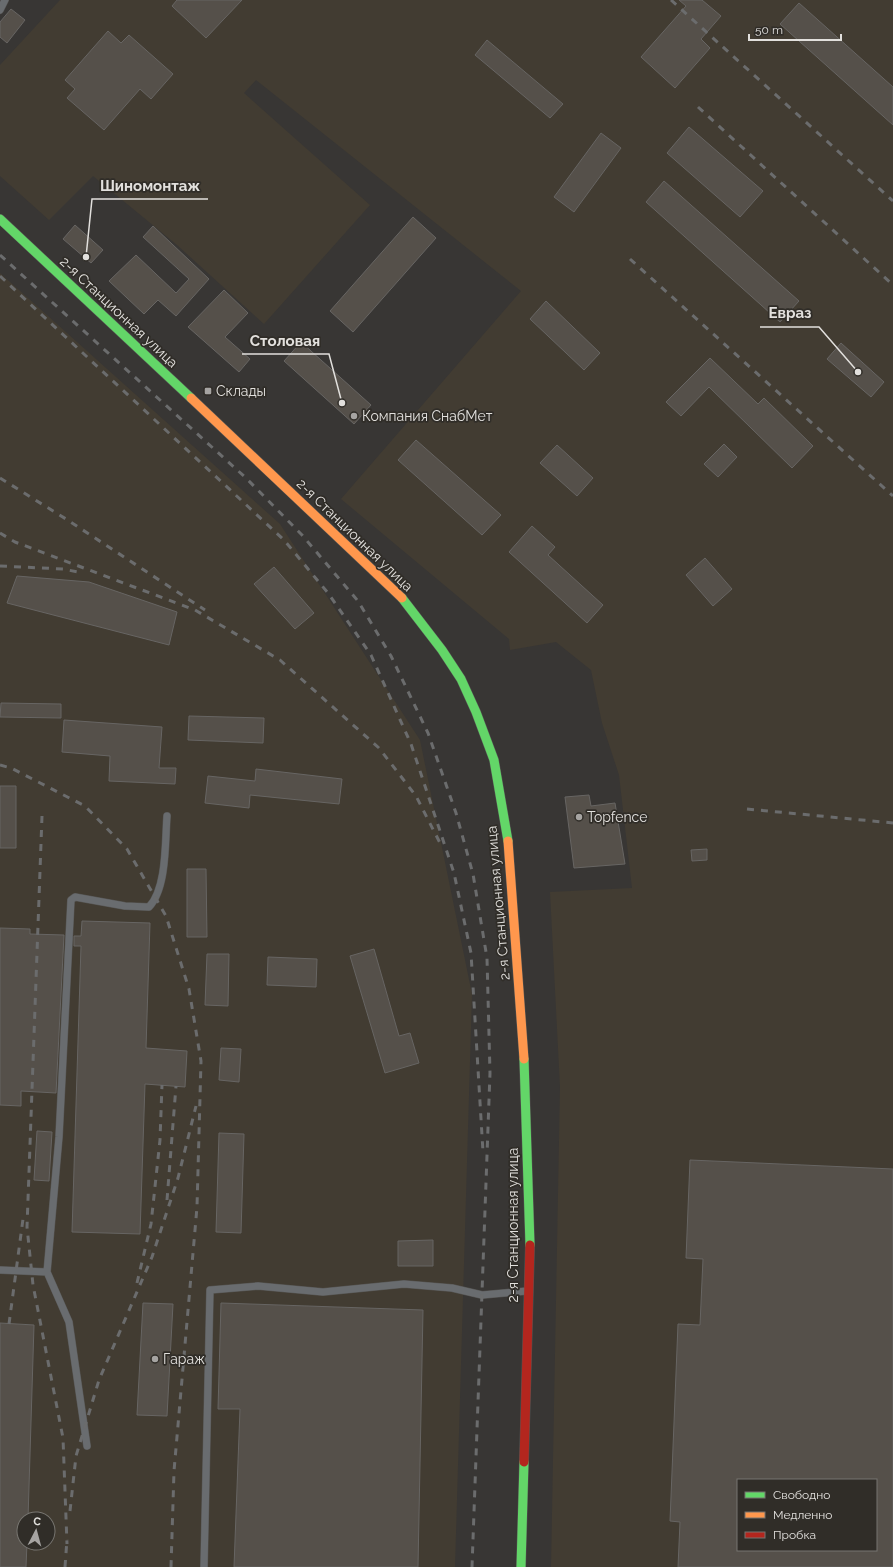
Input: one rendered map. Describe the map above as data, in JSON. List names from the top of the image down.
{
  "streets": {
    "main road": ["2-я Станционная улица"]
  },
  "places": {
    "other": [
      "Шиномонтаж",
      "Евраз",
      "Столовая",
      "Компания СнабМет",
      "Topfence",
      "Гараж"
    ],
    "transit": ["Склады"]
  },
  "legend": ["Свободно", "Медленно", "Пробка"],
  "scale_bar": "50 m",
  "north": "top"
}
